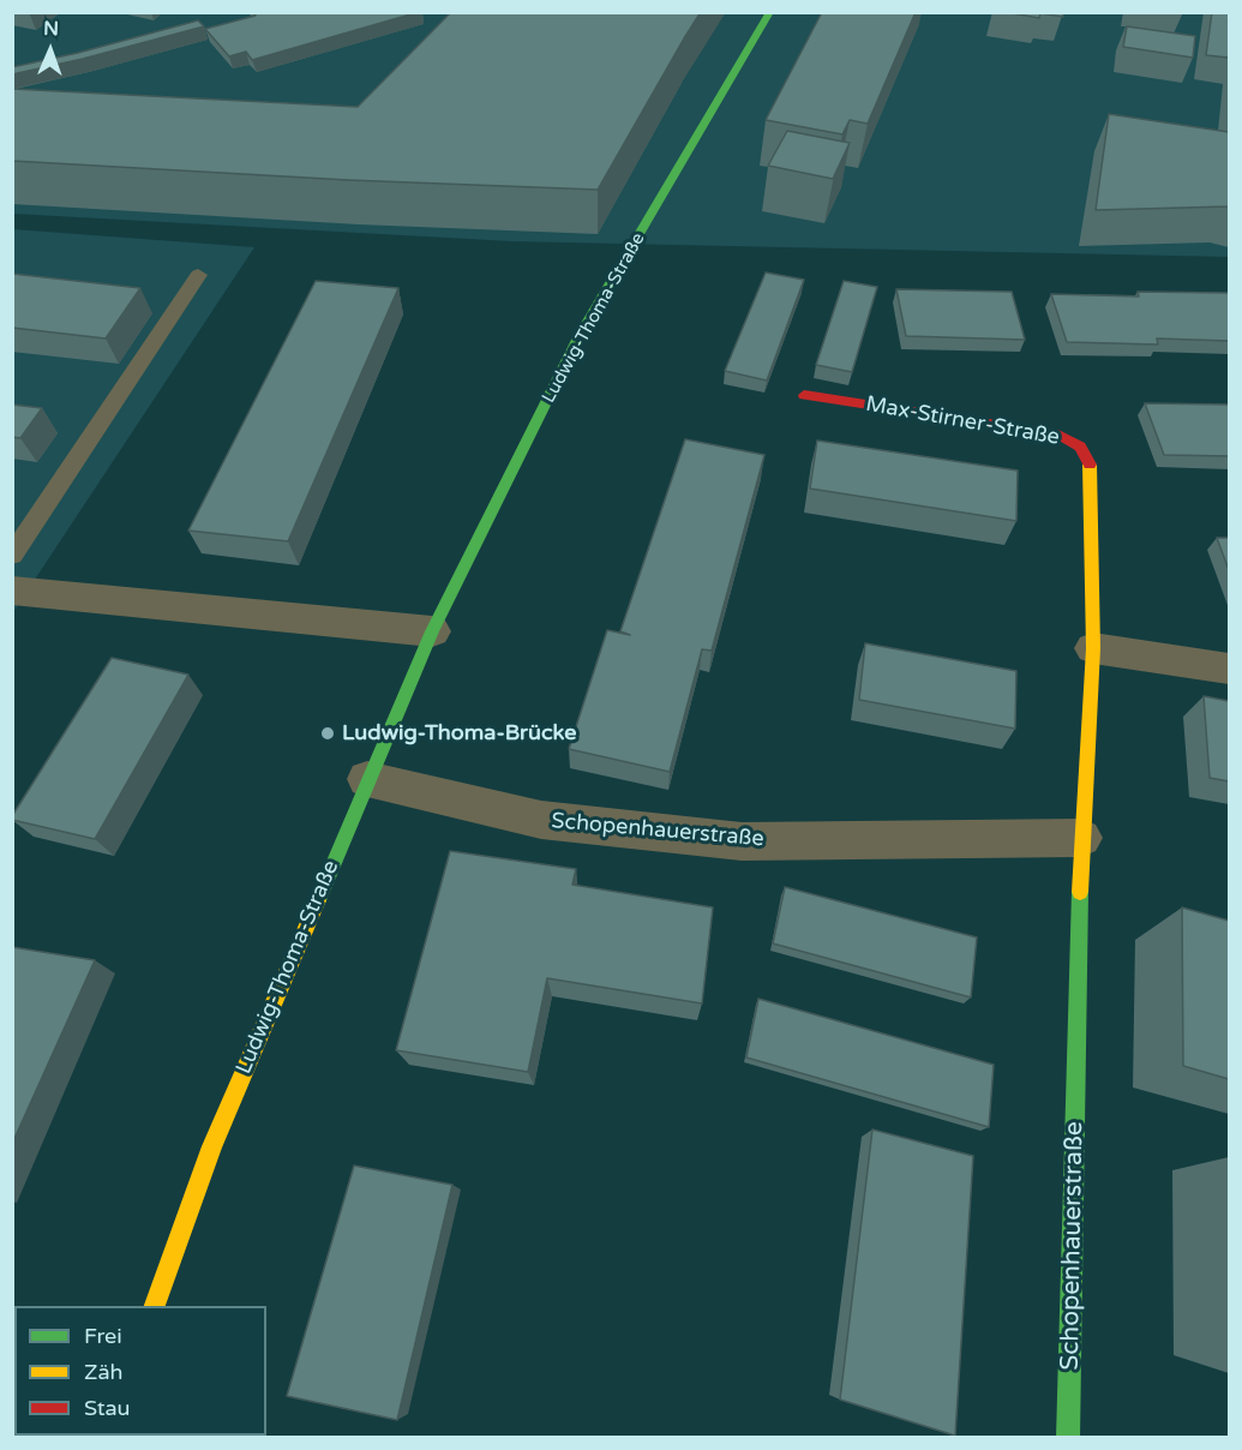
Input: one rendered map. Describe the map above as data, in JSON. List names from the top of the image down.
{
  "streets": {
    "street": ["Ludwig-Thoma-Straße", "Max-Stirner-Straße", "Schopenhauerstraße"]
  },
  "crossings": [
    ["Ludwig-Thoma-Straße", "Schopenhauerstraße"],
    ["Max-Stirner-Straße", "Schopenhauerstraße"]
  ],
  "places": ["Ludwig-Thoma-Brücke"],
  "legend": ["Frei", "Zäh", "Stau"],
  "north": "top"
}
